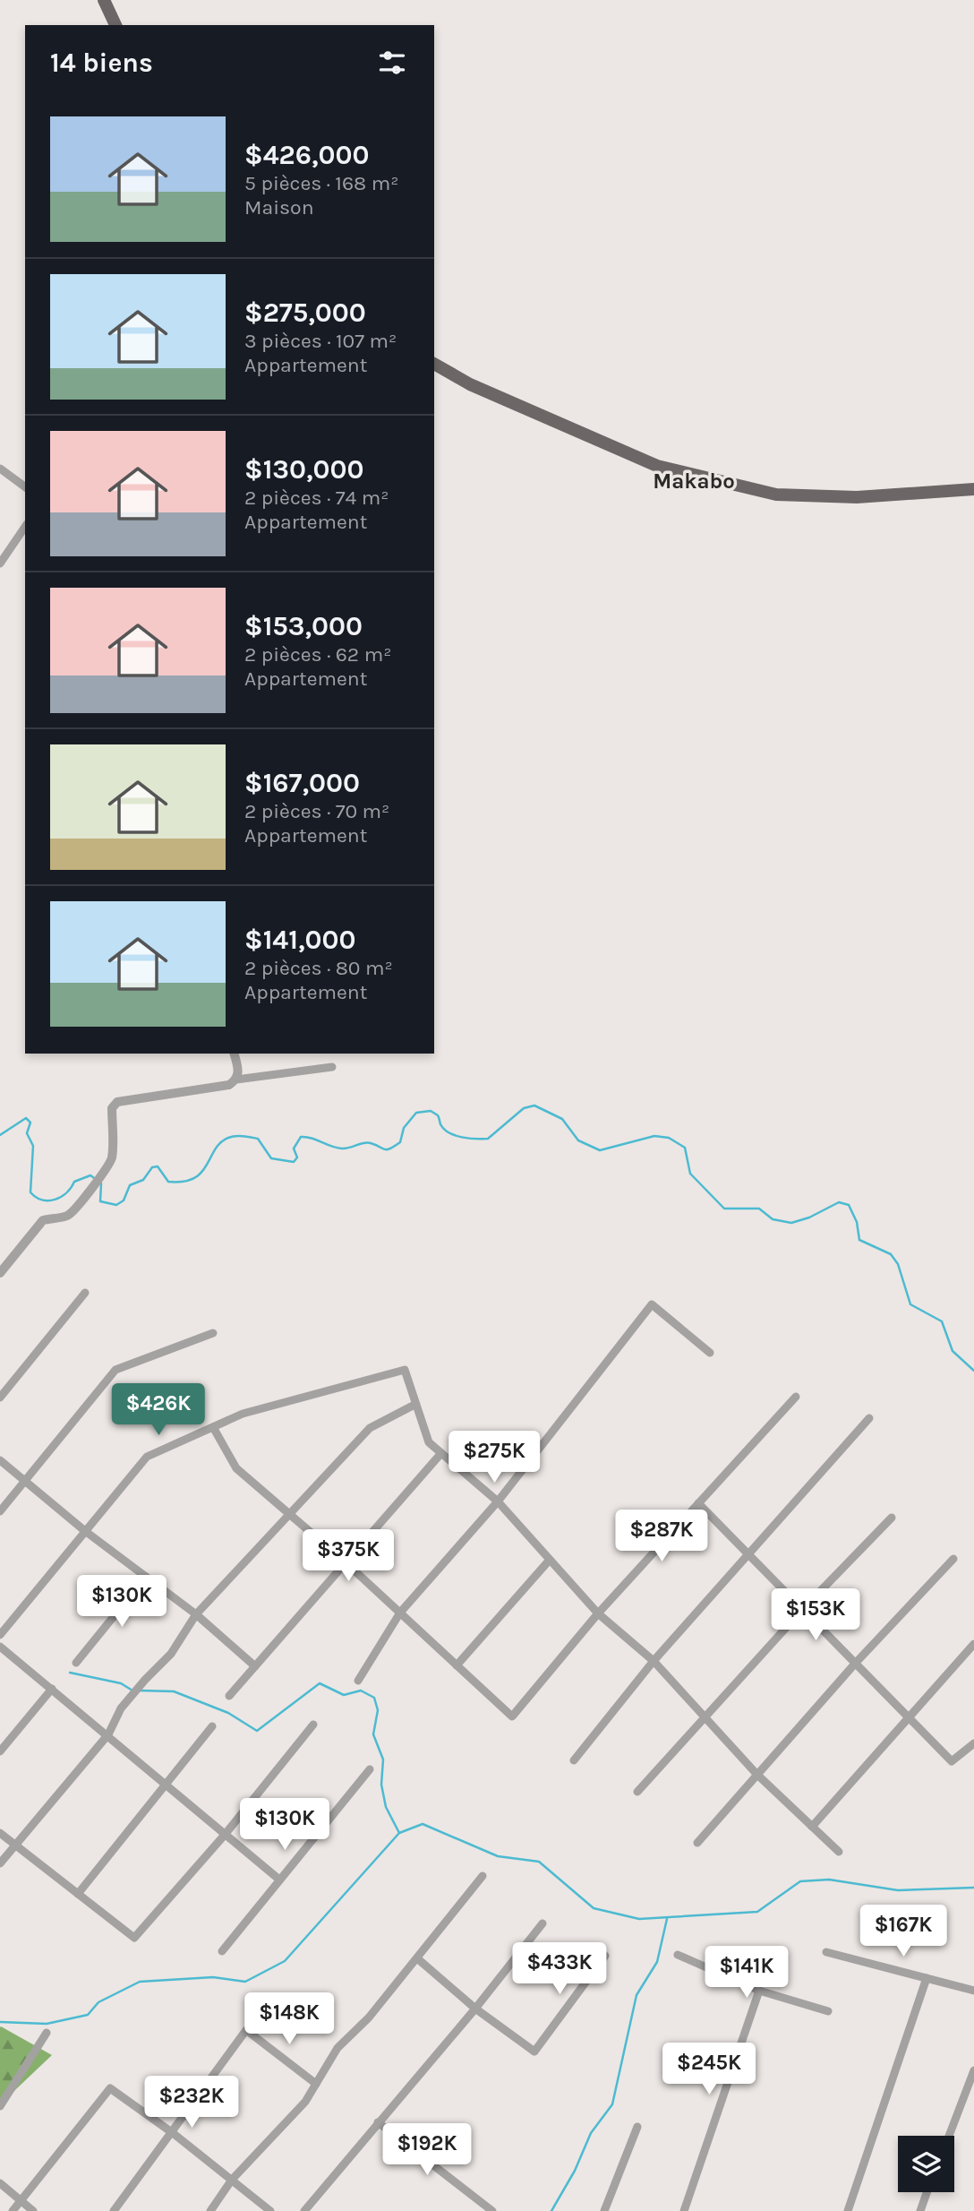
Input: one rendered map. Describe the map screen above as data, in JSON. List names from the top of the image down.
{
  "districts": ["Makabo"],
  "page": {
    "heading": "14 biens",
    "list": [
      {
        "name": "$426,000",
        "note": "5 pièces · 168 m² · Maison"
      },
      {
        "name": "$275,000",
        "note": "3 pièces · 107 m² · Appartement"
      },
      {
        "name": "$130,000",
        "note": "2 pièces · 74 m² · Appartement"
      },
      {
        "name": "$153,000",
        "note": "2 pièces · 62 m² · Appartement"
      },
      {
        "name": "$167,000",
        "note": "2 pièces · 70 m² · Appartement"
      },
      {
        "name": "$141,000",
        "note": "2 pièces · 80 m² · Appartement"
      }
    ],
    "price": [
      "$426K",
      "$275K",
      "$287K",
      "$375K",
      "$130K",
      "$153K",
      "$130K",
      "$167K",
      "$433K",
      "$141K",
      "$148K",
      "$245K",
      "$232K",
      "$192K"
    ]
  }
}
